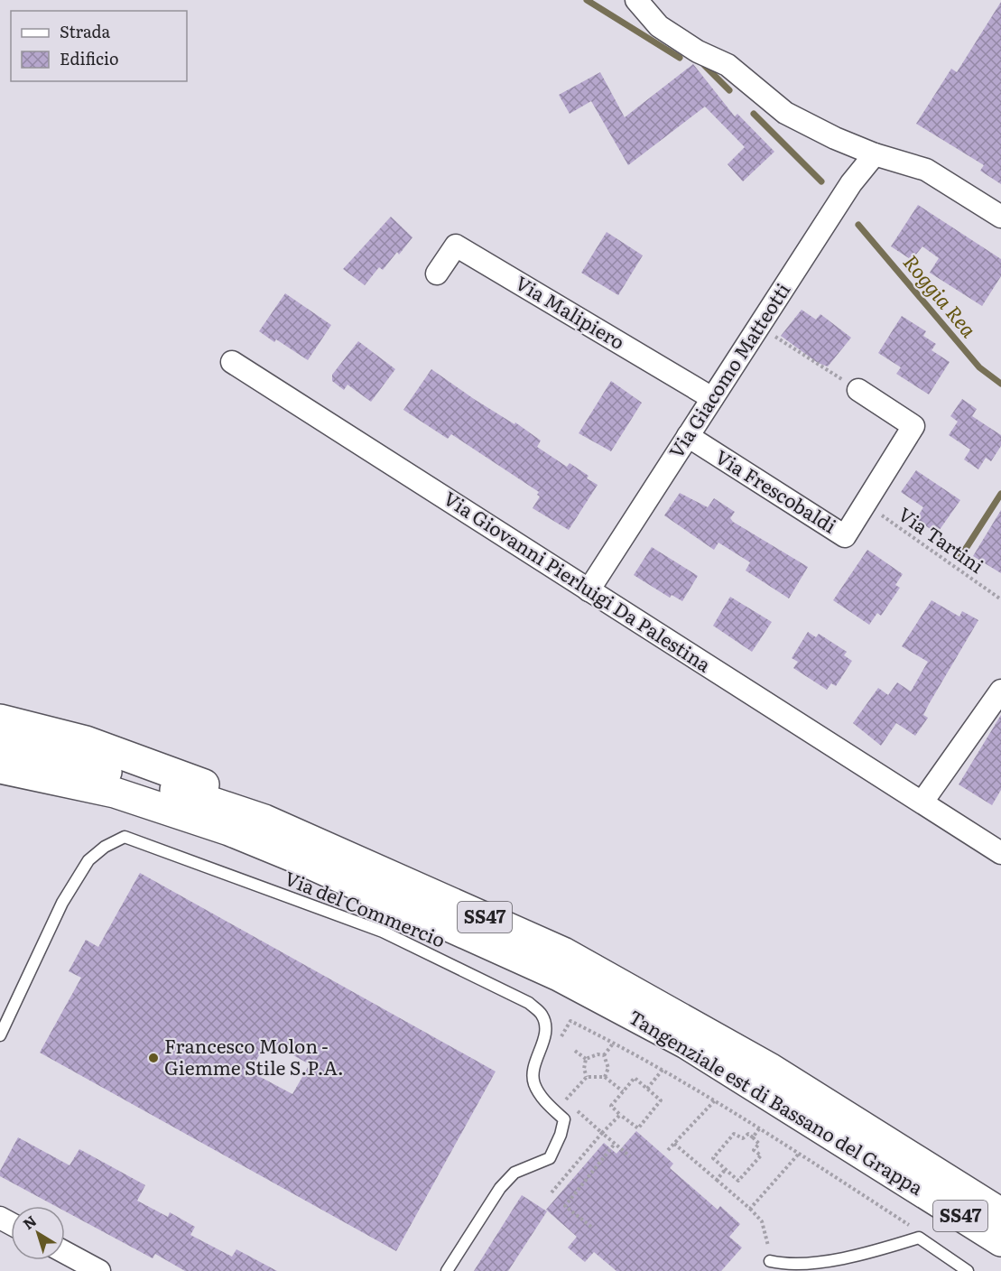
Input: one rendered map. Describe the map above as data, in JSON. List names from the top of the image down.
{
  "streets": {
    "highway": ["SS47", "Tangenziale est di Bassano del Grappa"],
    "street": [
      "Via Malipiero",
      "Via Giacomo Matteotti",
      "Via Frescobaldi",
      "Via Giovanni Pierluigi Da Palestina"
    ],
    "lane": ["Via del Commercio"],
    "path": ["Via Tartini"]
  },
  "crossings": [
    ["Via Malipiero", "Via Giacomo Matteotti"],
    ["Via Giacomo Matteotti", "Via Frescobaldi"],
    ["Via Giacomo Matteotti", "Via Giovanni Pierluigi Da Palestina"],
    ["Via Frescobaldi", "Via Tartini"]
  ],
  "water": ["Roggia Rea"],
  "places": ["Francesco Molon - Giemme Stile S.P.A."],
  "legend": ["Strada", "Edificio"],
  "north": "top left"
}
